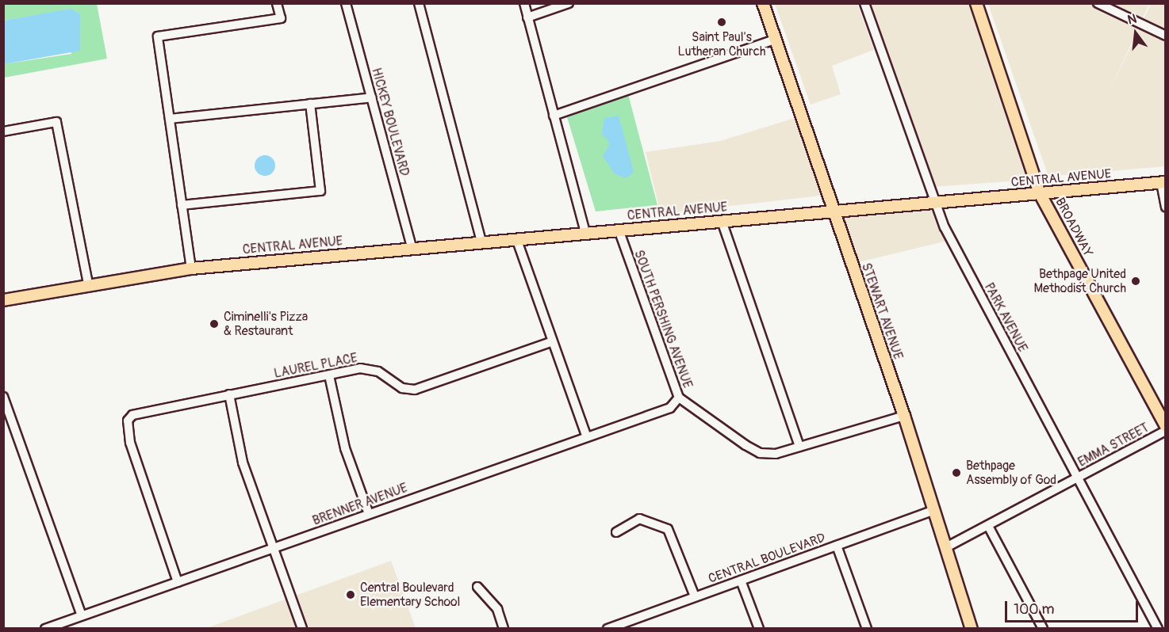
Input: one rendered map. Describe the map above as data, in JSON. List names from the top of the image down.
{
  "streets": {
    "main road": ["CENTRAL AVENUE", "BROADWAY", "STEWART AVENUE"],
    "street": [
      "HICKEY BOULEVARD",
      "PARK AVENUE",
      "SOUTH PERSHING AVENUE",
      "LAUREL PLACE",
      "EMMA STREET",
      "BRENNER AVENUE",
      "CENTRAL BOULEVARD"
    ]
  },
  "crossings": [
    ["HICKEY BOULEVARD", "CENTRAL AVENUE"],
    ["CENTRAL AVENUE", "BROADWAY"],
    ["CENTRAL AVENUE", "STEWART AVENUE"],
    ["CENTRAL AVENUE", "PARK AVENUE"],
    ["CENTRAL AVENUE", "SOUTH PERSHING AVENUE"],
    ["STEWART AVENUE", "SOUTH PERSHING AVENUE"],
    ["STEWART AVENUE", "EMMA STREET"],
    ["STEWART AVENUE", "CENTRAL BOULEVARD"],
    ["PARK AVENUE", "EMMA STREET"],
    ["SOUTH PERSHING AVENUE", "BRENNER AVENUE"],
    ["LAUREL PLACE", "BRENNER AVENUE"]
  ],
  "places": [
    "Saint Paul's Lutheran Church",
    "Bethpage United Methodist Church",
    "Ciminelli's Pizza & Restaurant",
    "Bethpage Assembly of God",
    "Central Boulevard Elementary School"
  ],
  "scale_bar": "100 m",
  "north": "top"
}
